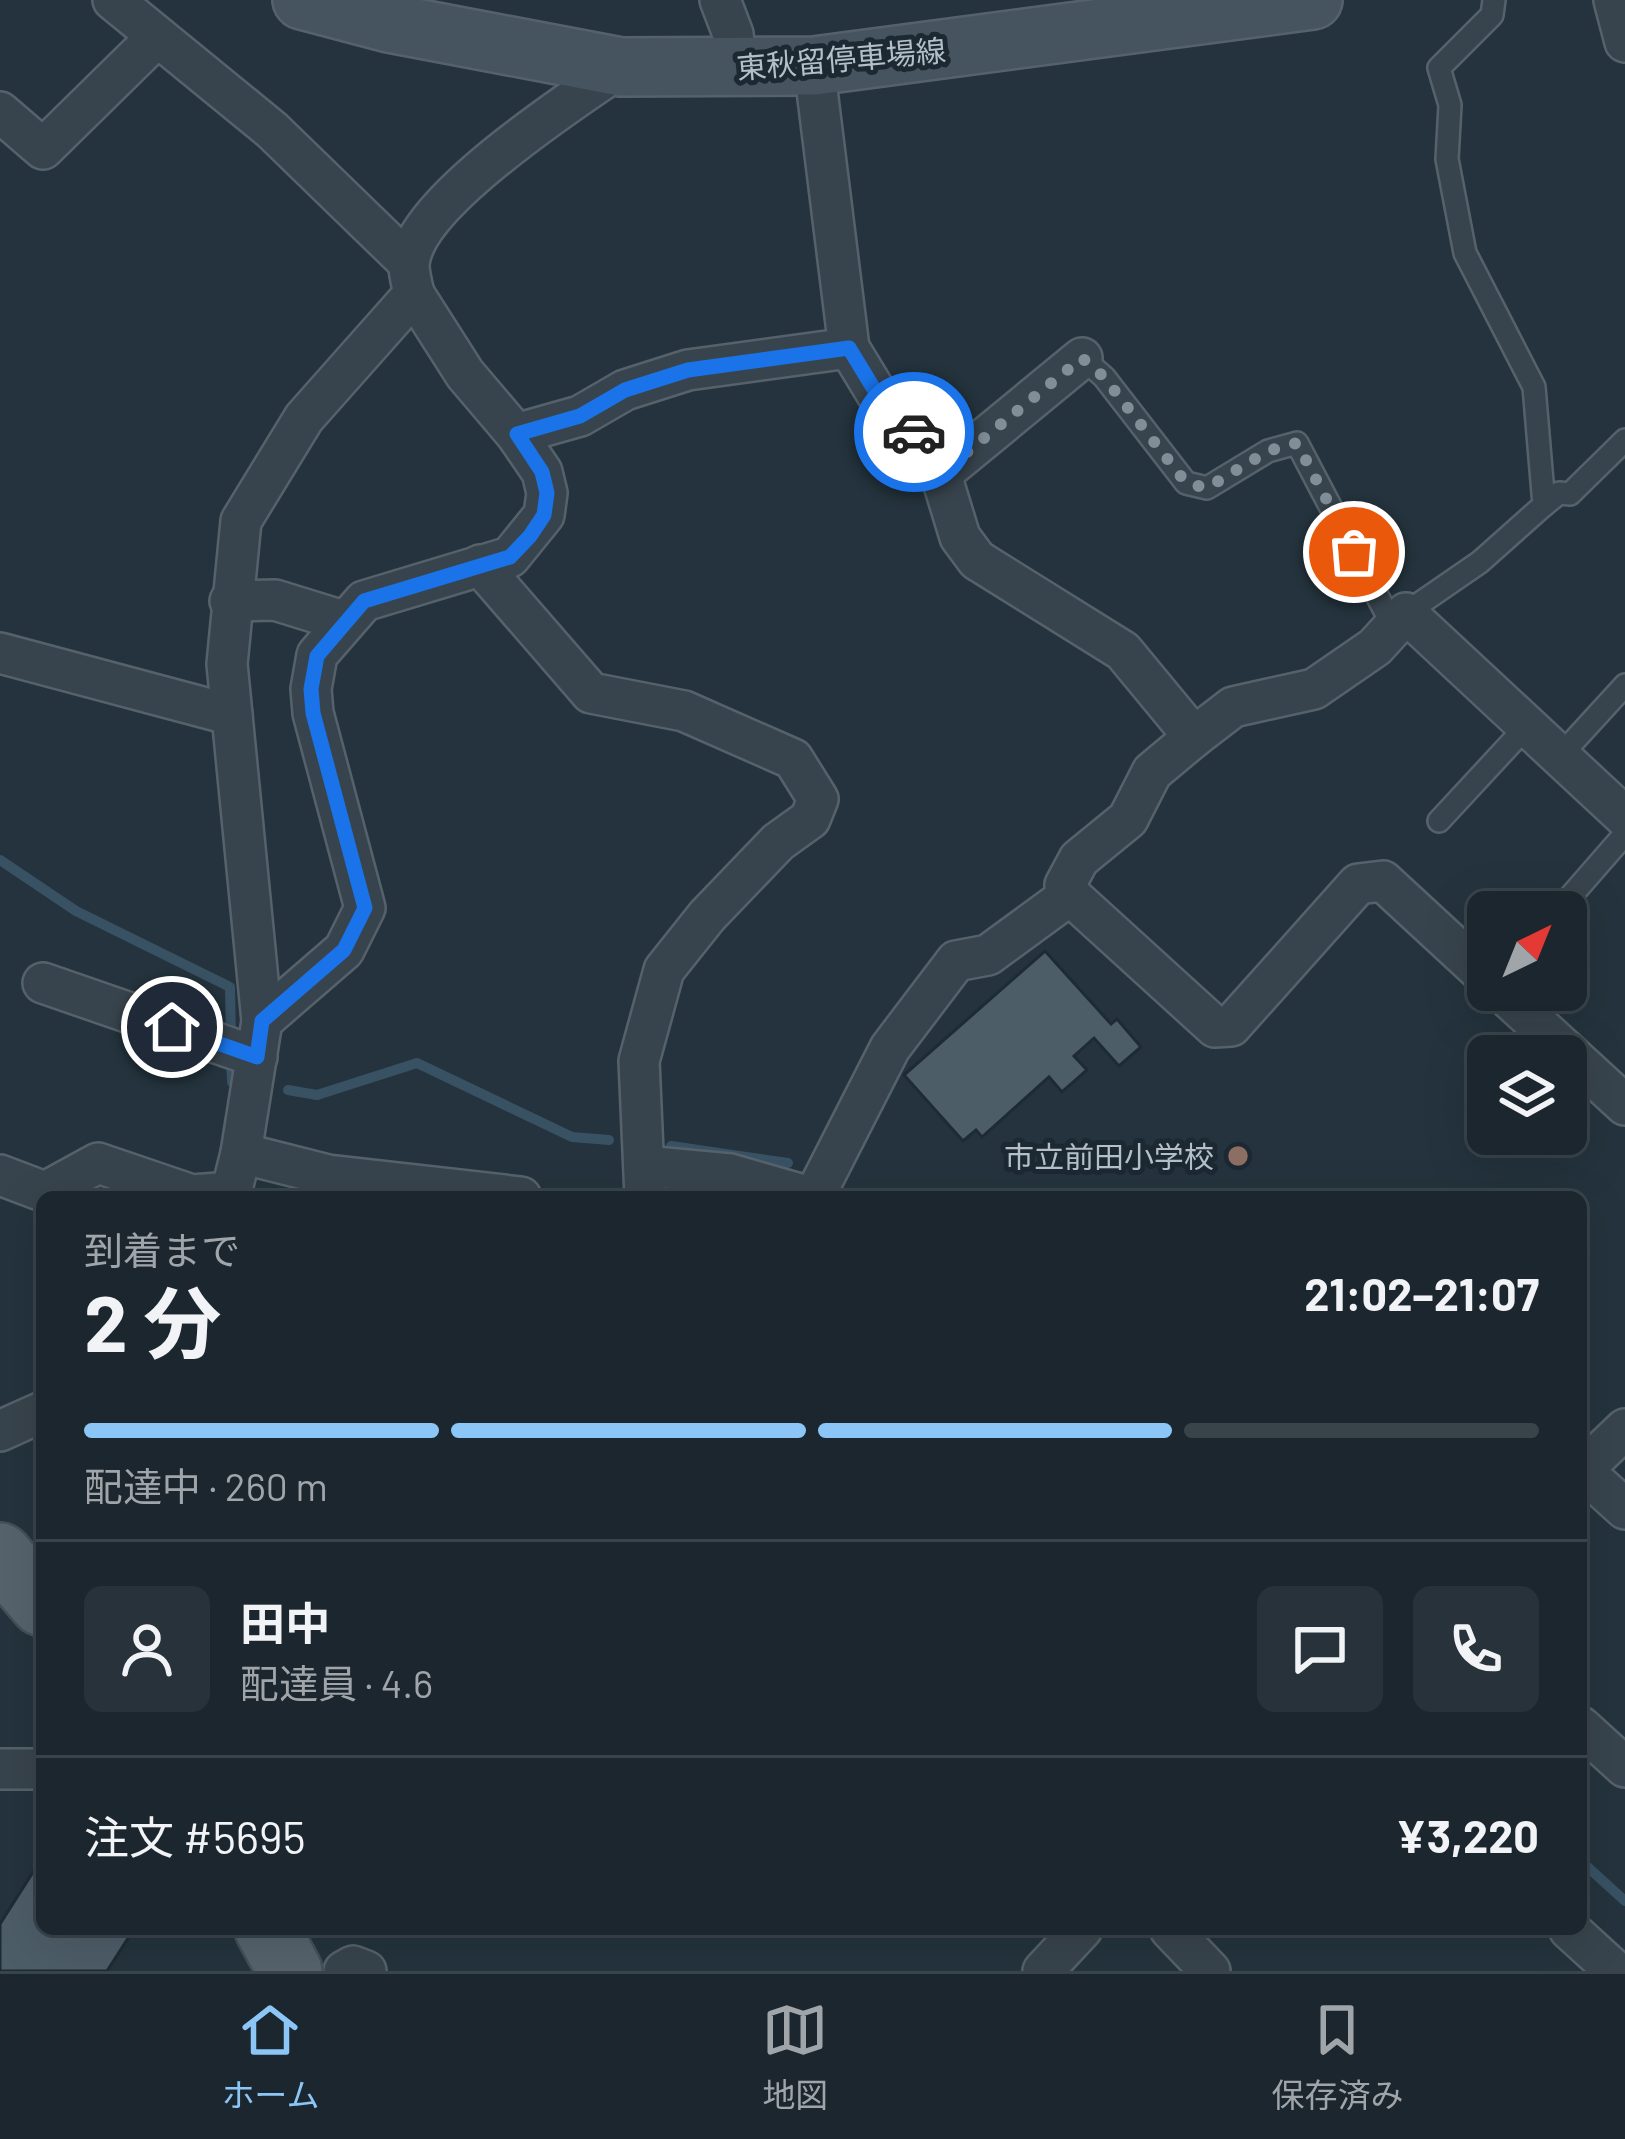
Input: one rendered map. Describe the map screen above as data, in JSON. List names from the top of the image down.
{
  "streets": {
    "main road": ["東秋留停車場線"]
  },
  "places": ["市立前田小学校"],
  "north": "top right",
  "page": {
    "heading": ["2 分", "到着まで", "21:02–21:07"],
    "panel": [
      "田中",
      "配達員 · 4.6",
      "注文 #5695",
      "¥3,220"
    ],
    "bar": "配達中 · 260 m",
    "tabs": ["ホーム", "地図", "保存済み"]
  }
}
